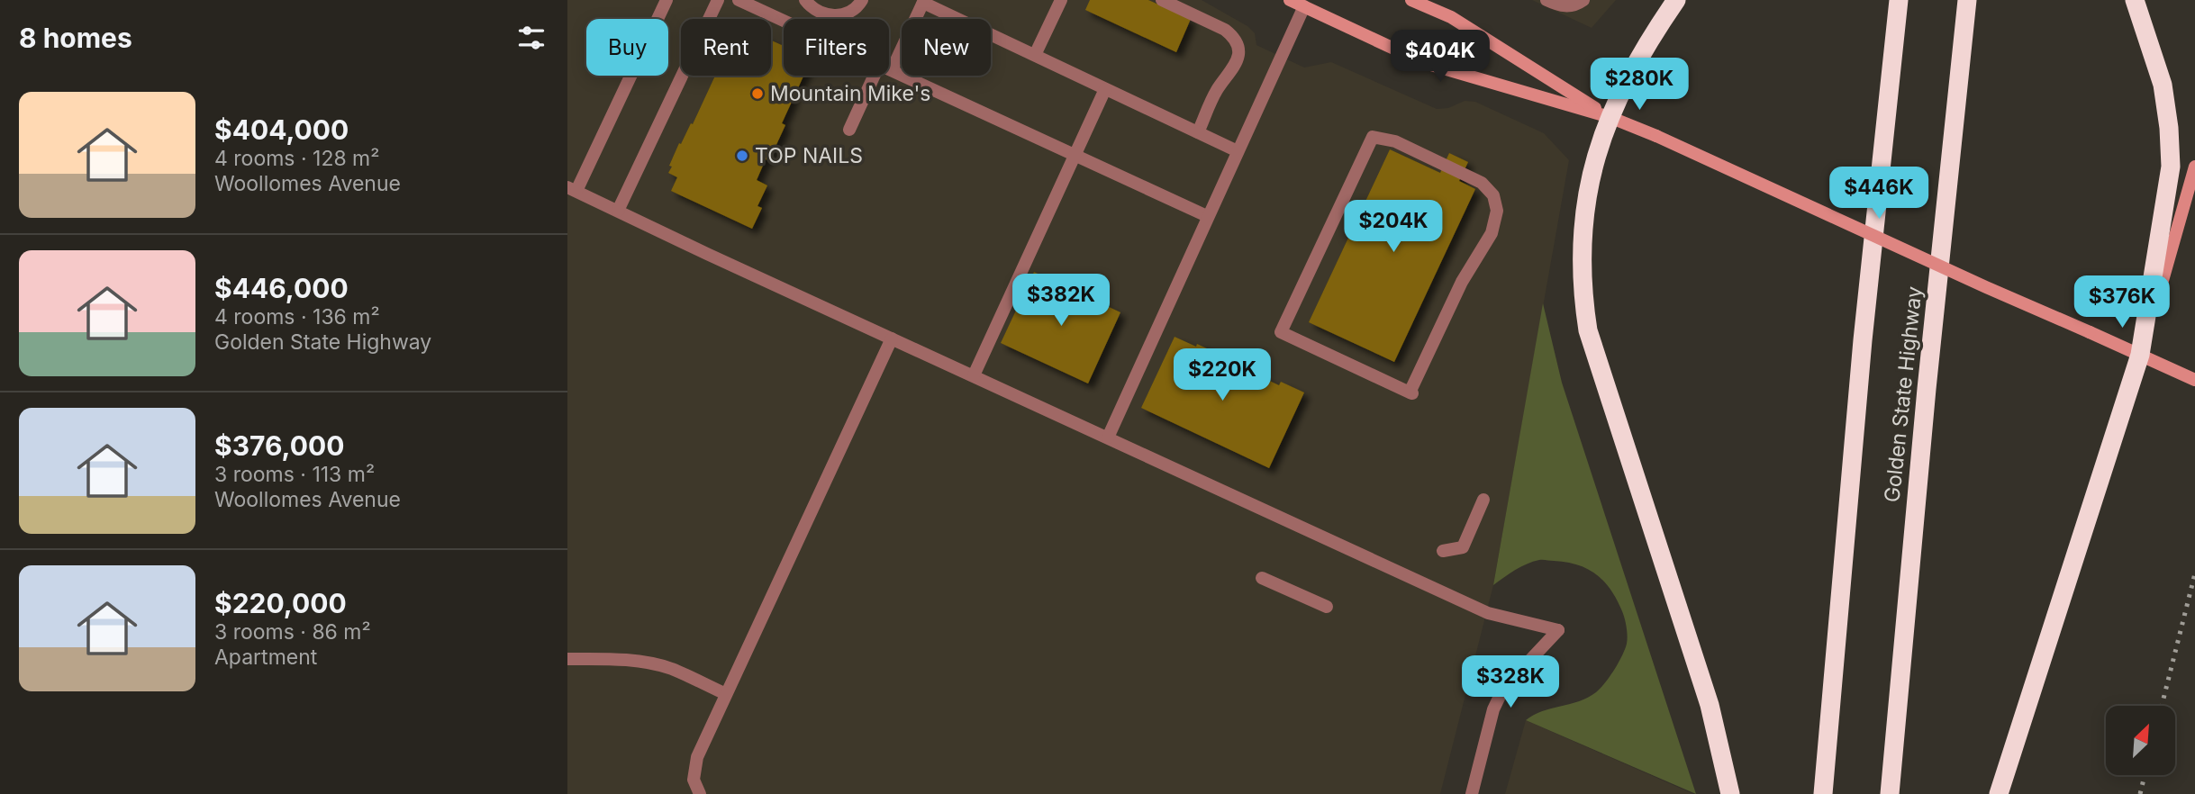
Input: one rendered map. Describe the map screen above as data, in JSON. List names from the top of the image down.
{
  "streets": {
    "highway": ["Golden State Highway"]
  },
  "places": ["Mountain Mike's", "TOP NAILS"],
  "north": "top right",
  "page": {
    "heading": "8 homes",
    "chip": [
      "Buy",
      "Rent",
      "Filters",
      "New"
    ],
    "price": [
      "$404K",
      "$280K",
      "$446K",
      "$204K",
      "$382K",
      "$376K",
      "$220K",
      "$328K"
    ],
    "list": [
      {
        "name": "$404,000",
        "note": "4 rooms · 128 m² · Woollomes Avenue"
      },
      {
        "name": "$446,000",
        "note": "4 rooms · 136 m² · Golden State Highway"
      },
      {
        "name": "$376,000",
        "note": "3 rooms · 113 m² · Woollomes Avenue"
      },
      {
        "name": "$220,000",
        "note": "3 rooms · 86 m² · Apartment"
      }
    ]
  }
}
